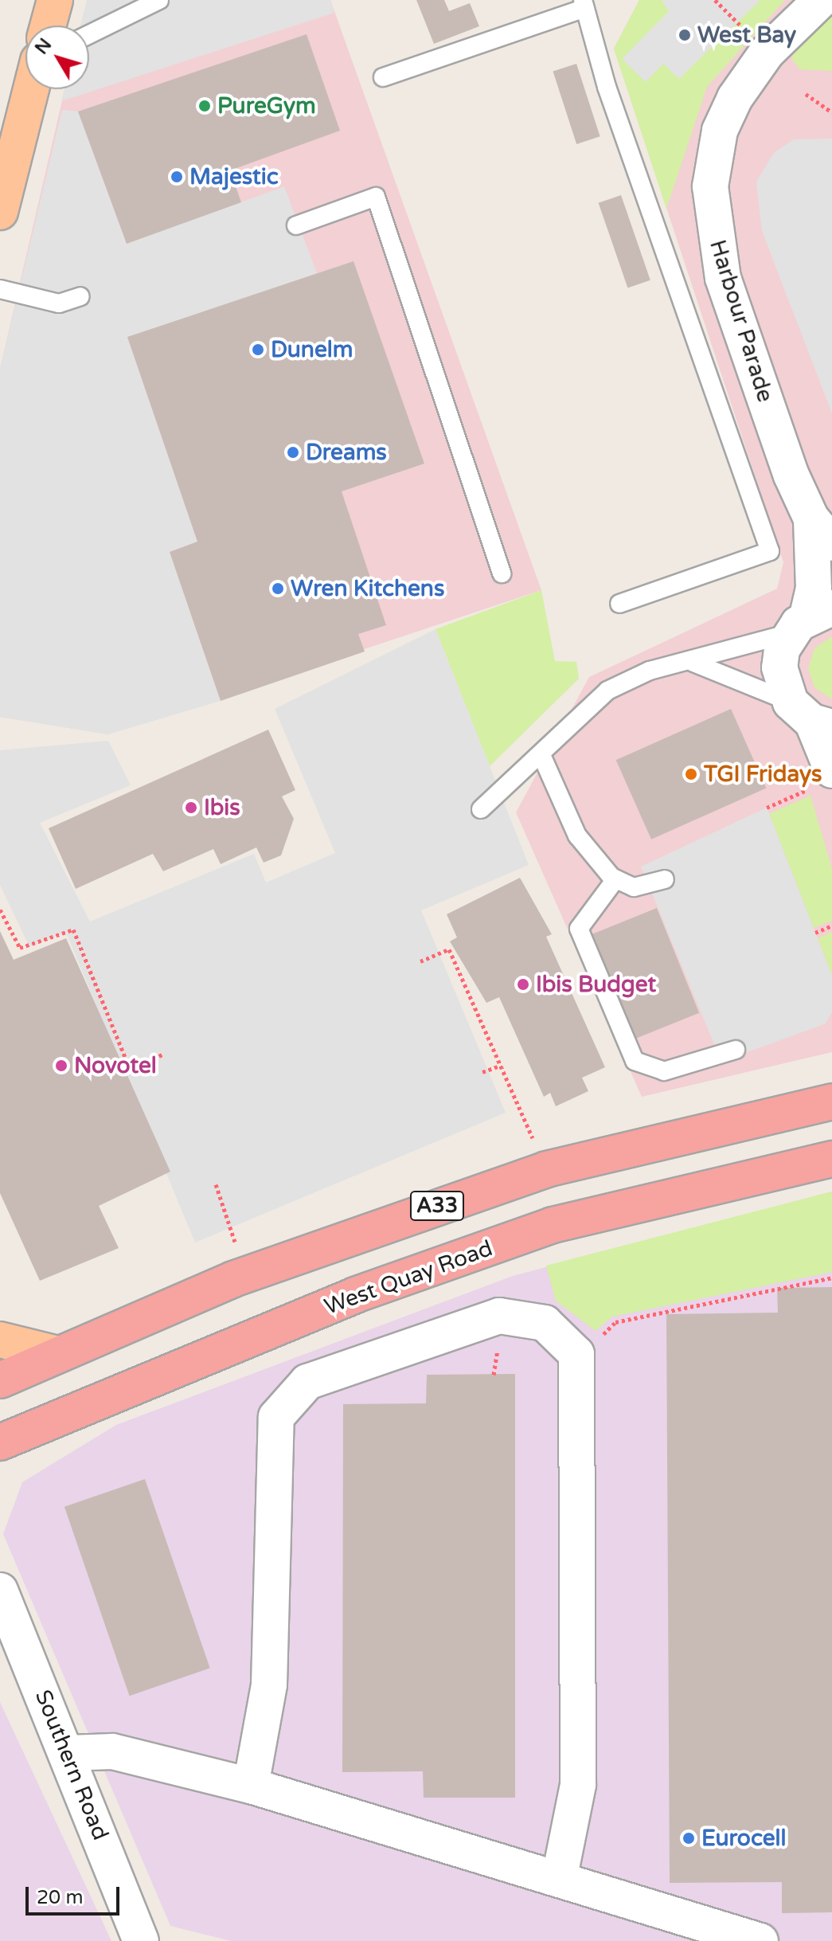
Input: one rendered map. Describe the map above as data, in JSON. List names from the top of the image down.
{
  "streets": {
    "highway": ["A33", "West Quay Road"],
    "street": ["Harbour Parade", "Southern Road"]
  },
  "places": [
    "West Bay",
    "PureGym",
    "Majestic",
    "Dunelm",
    "Dreams",
    "Wren Kitchens",
    "TGI Fridays",
    "Ibis",
    "Ibis Budget",
    "Novotel",
    "Eurocell"
  ],
  "scale_bar": "20 m",
  "north": "top left"
}
